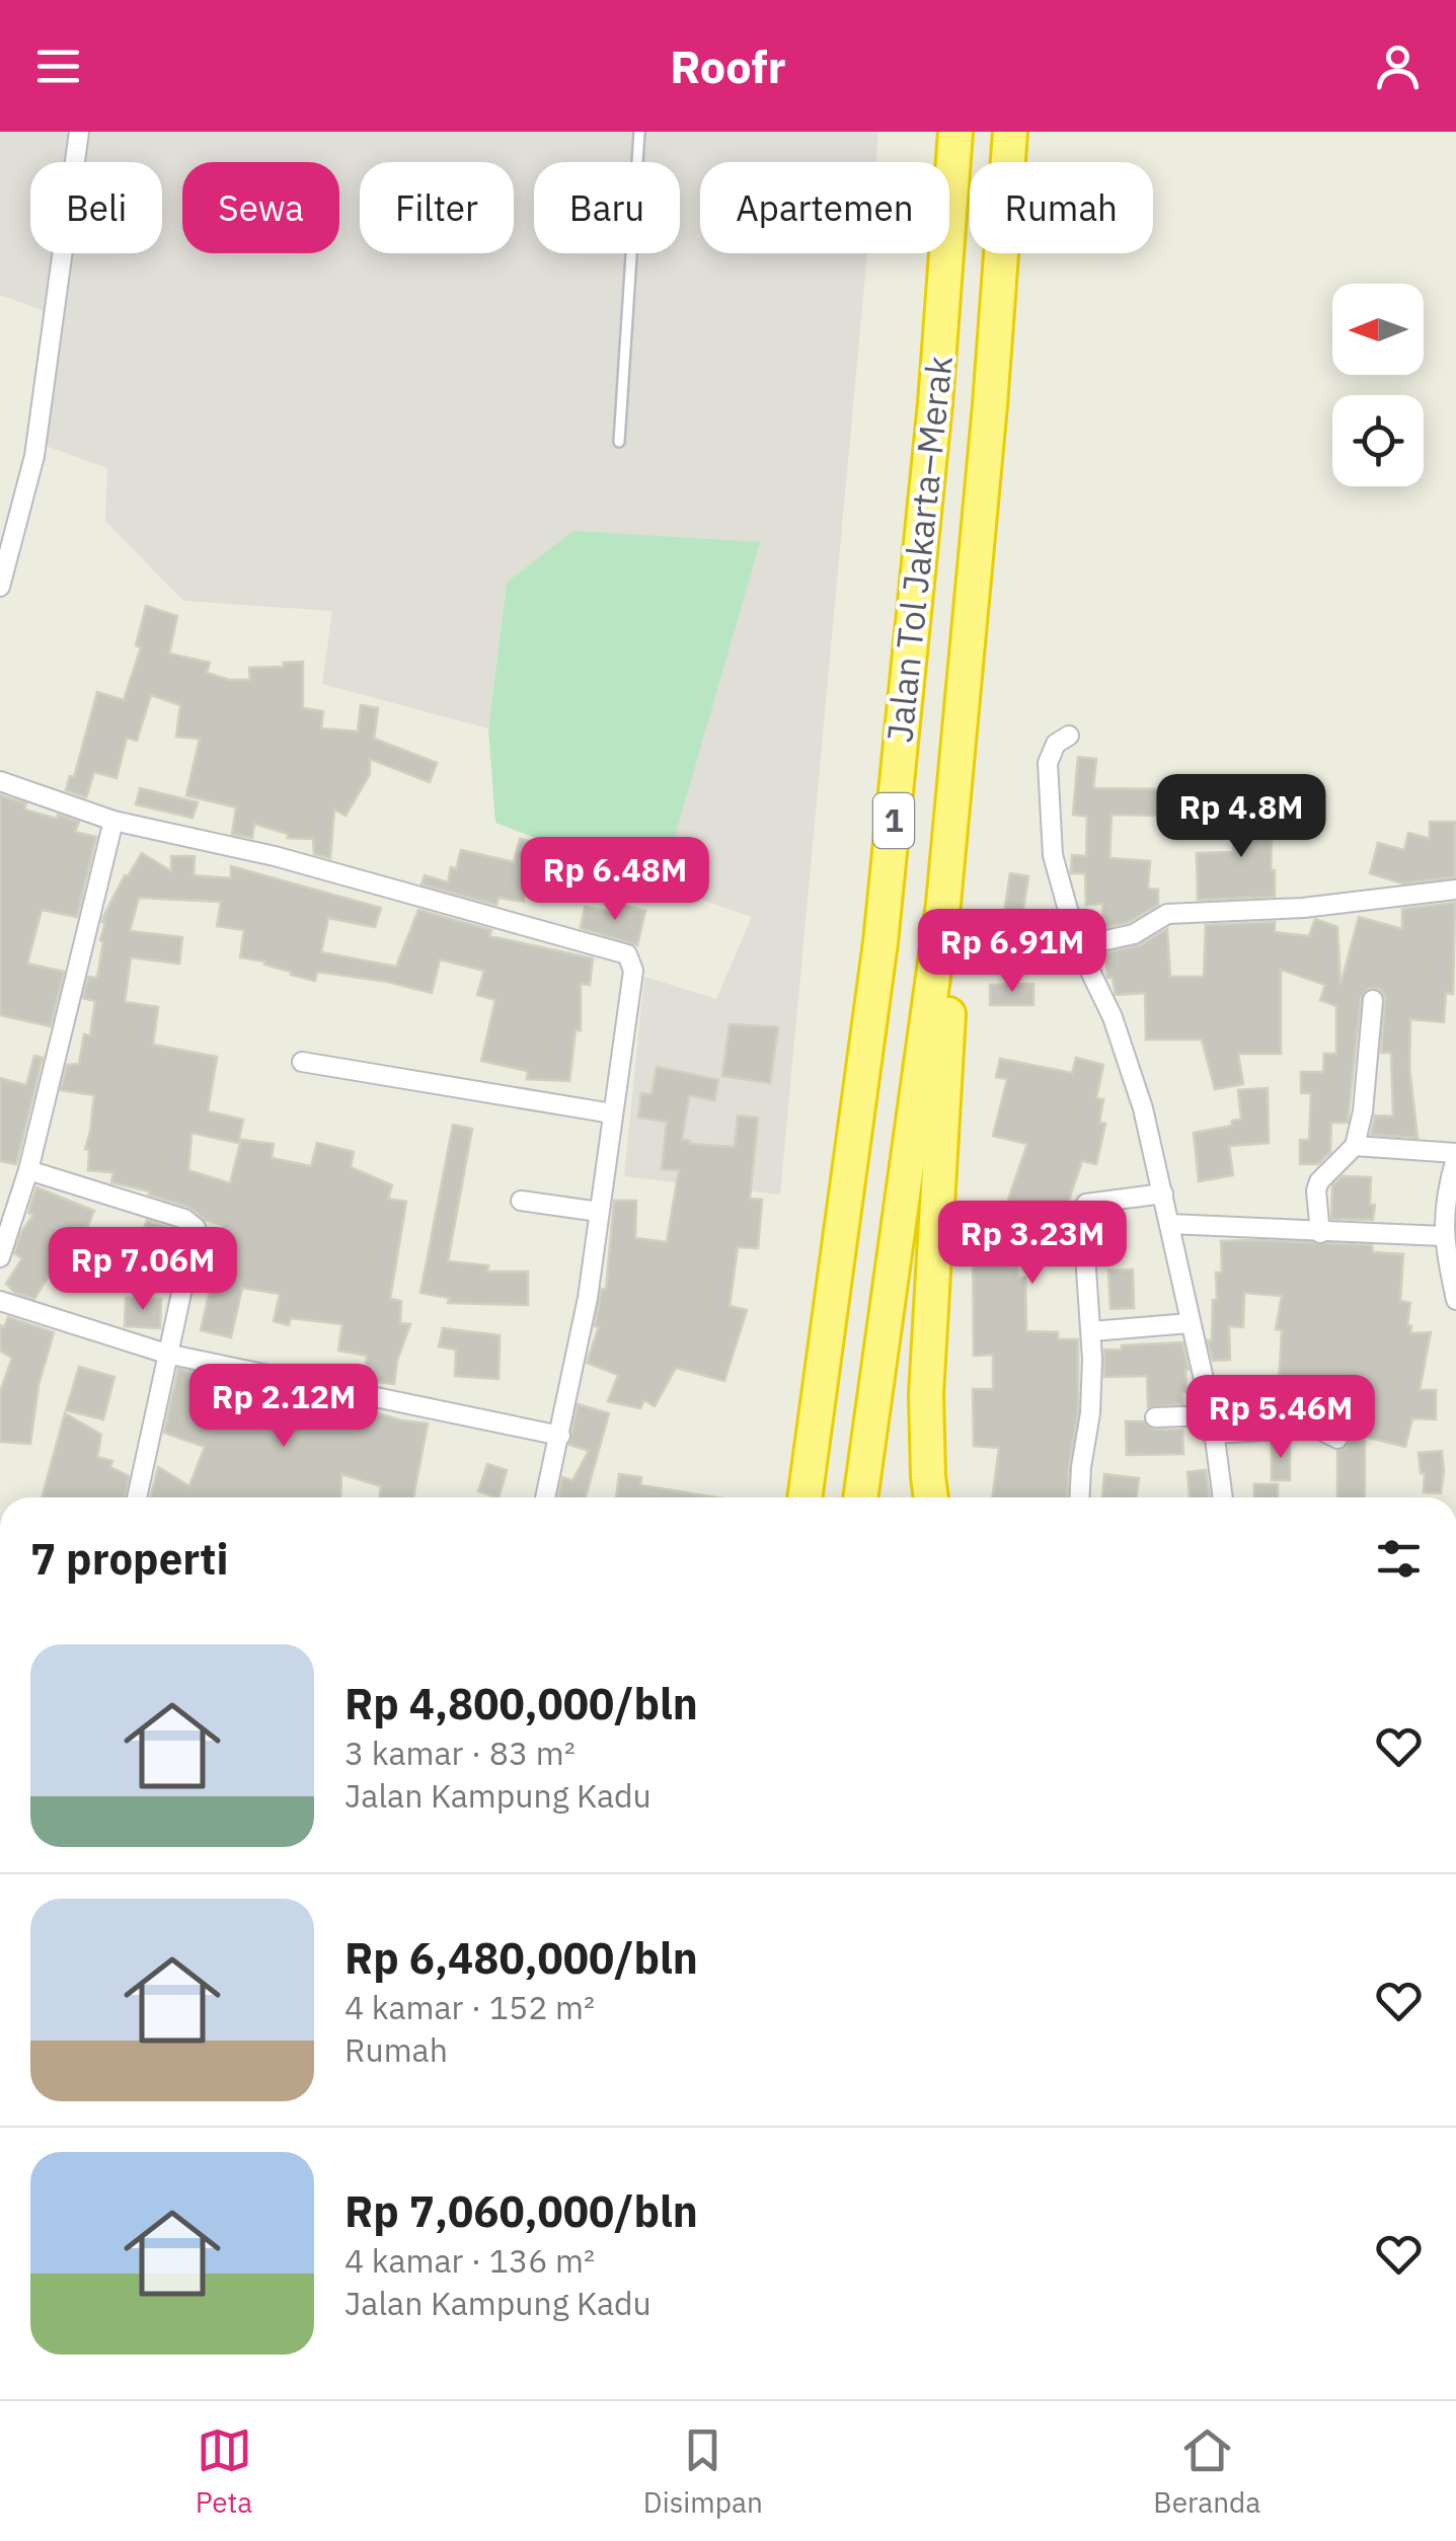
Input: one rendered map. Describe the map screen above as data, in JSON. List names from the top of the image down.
{
  "streets": {
    "highway": ["Jalan Tol Jakarta–Merak", "1"]
  },
  "north": "left",
  "page": {
    "header": "Roofr",
    "chip": [
      "Beli",
      "Sewa",
      "Filter",
      "Baru",
      "Apartemen",
      "Rumah"
    ],
    "price": [
      "Rp 4.8M",
      "Rp 6.48M",
      "Rp 6.91M",
      "Rp 3.23M",
      "Rp 7.06M",
      "Rp 2.12M",
      "Rp 5.46M"
    ],
    "heading": "7 properti",
    "list": [
      {
        "name": "Rp 4,800,000/bln",
        "note": "3 kamar · 83 m² · Jalan Kampung Kadu"
      },
      {
        "name": "Rp 6,480,000/bln",
        "note": "4 kamar · 152 m² · Rumah"
      },
      {
        "name": "Rp 7,060,000/bln",
        "note": "4 kamar · 136 m² · Jalan Kampung Kadu"
      }
    ],
    "tabs": ["Peta", "Disimpan", "Beranda"]
  }
}
